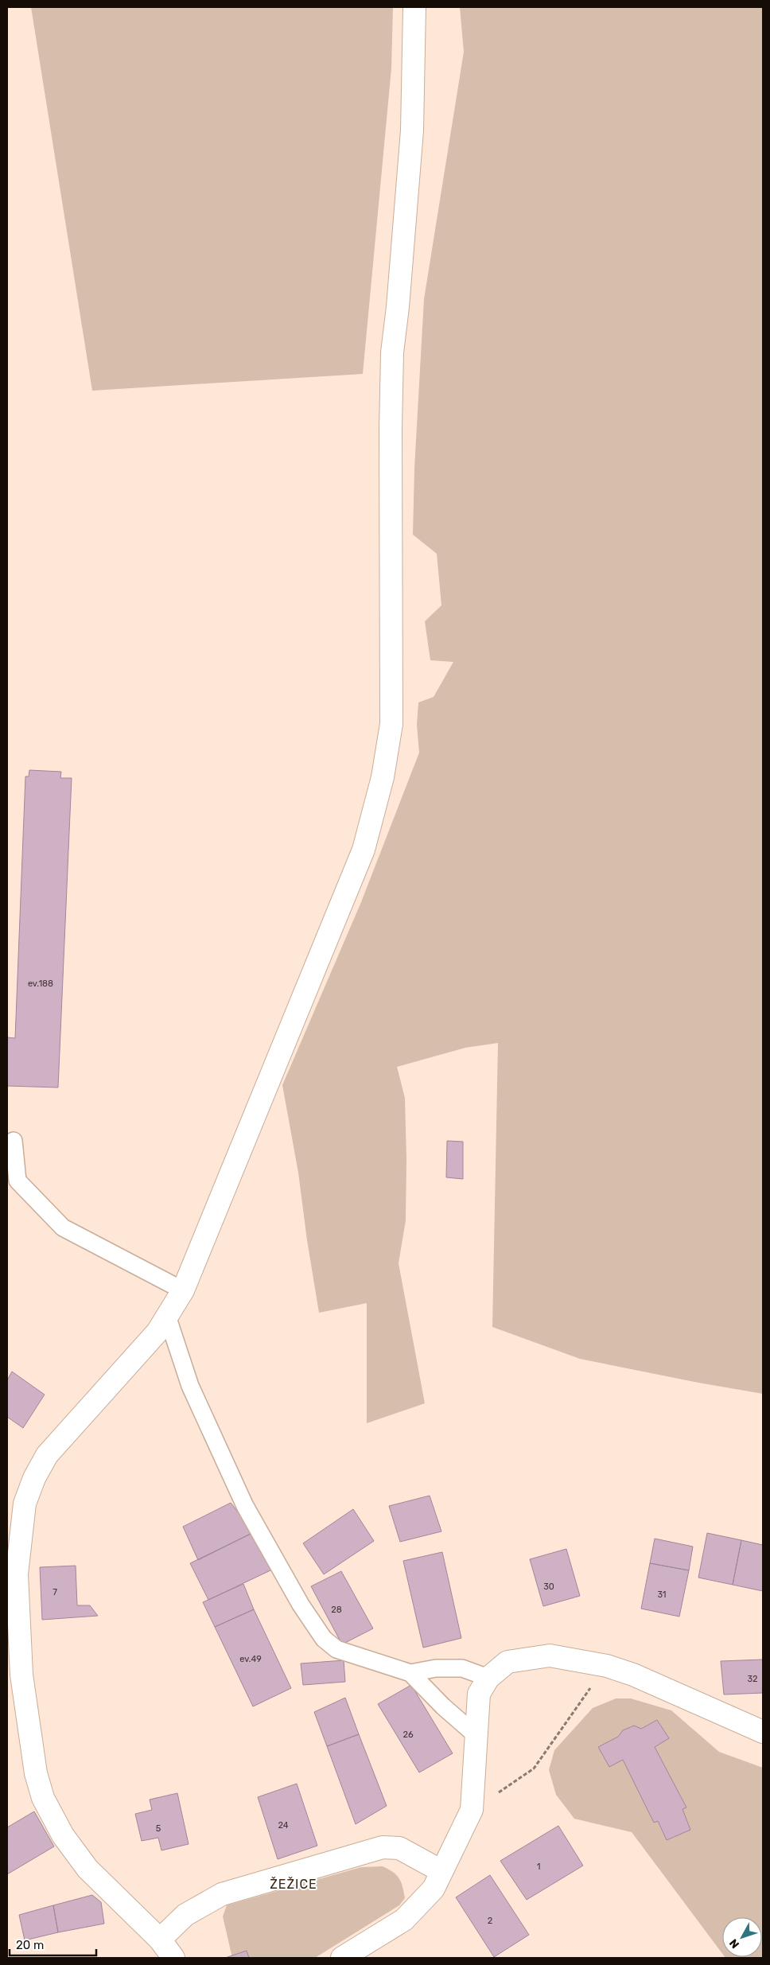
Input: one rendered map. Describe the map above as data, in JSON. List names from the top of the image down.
{
  "districts": ["ŽEŽICE"],
  "house_numbers": [
    "ev.188",
    "30",
    "7",
    "31",
    "28",
    "ev.49",
    "32",
    "26",
    "24",
    "5",
    "1",
    "2"
  ],
  "scale_bar": "20 m",
  "north": "bottom left"
}
